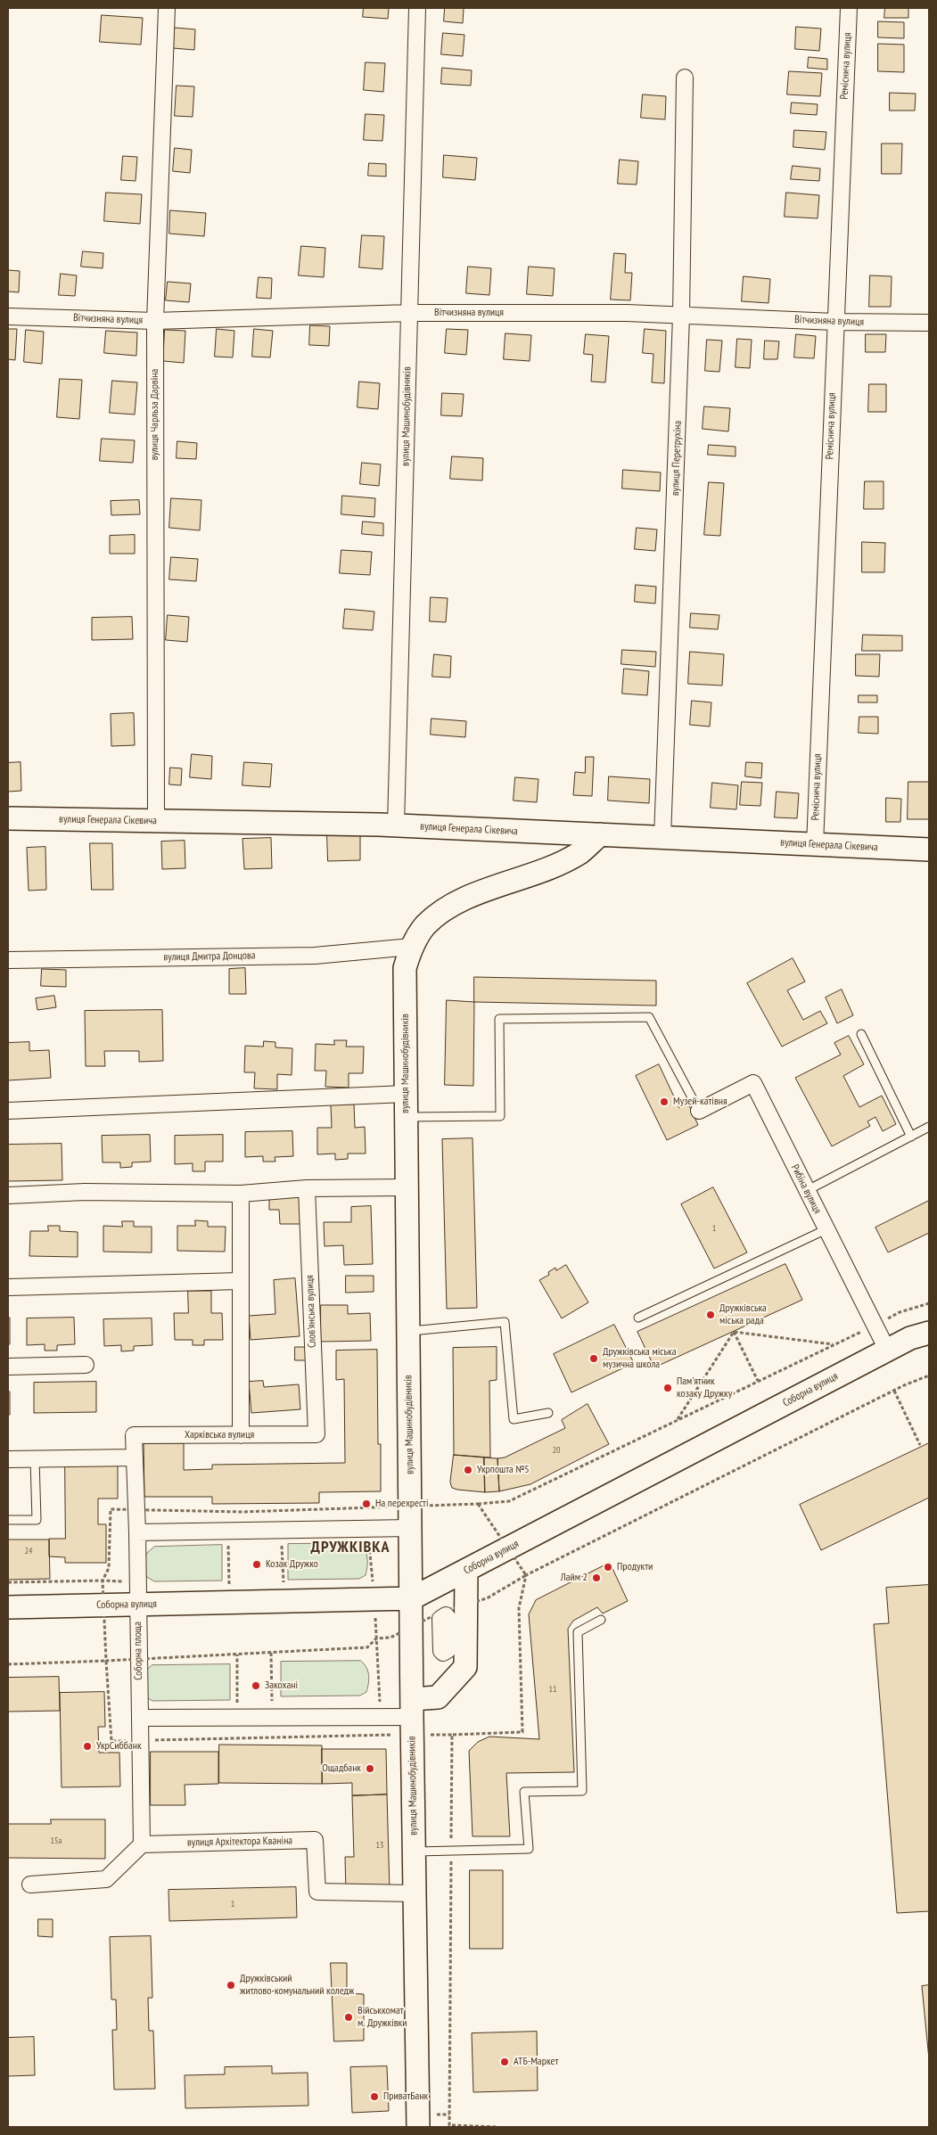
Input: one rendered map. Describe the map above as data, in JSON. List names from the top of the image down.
{
  "streets": {
    "street": [
      "Реміснича вулиця",
      "Вітчизняна вулиця",
      "вулиця Чарльза Дарвіна",
      "вулиця Машинобудівників",
      "вулиця Перетрухіна",
      "вулиця Генерала Сікевича",
      "вулиця Дмитра Донцова",
      "Рибіна вулиця",
      "Слов'янська вулиця",
      "Соборна вулиця",
      "Харківська вулиця",
      "Соборна площа",
      "вулиця Архітектора Кваніна"
    ]
  },
  "crossings": [
    ["Реміснича вулиця", "Вітчизняна вулиця"],
    ["Реміснича вулиця", "вулиця Генерала Сікевича"],
    ["Вітчизняна вулиця", "вулиця Чарльза Дарвіна"],
    ["Вітчизняна вулиця", "вулиця Машинобудівників"],
    ["Вітчизняна вулиця", "вулиця Перетрухіна"],
    ["вулиця Чарльза Дарвіна", "вулиця Генерала Сікевича"],
    ["вулиця Машинобудівників", "вулиця Генерала Сікевича"],
    ["вулиця Машинобудівників", "вулиця Дмитра Донцова"],
    ["вулиця Машинобудівників", "Соборна вулиця"],
    ["вулиця Машинобудівників", "вулиця Архітектора Кваніна"],
    ["вулиця Перетрухіна", "вулиця Генерала Сікевича"],
    ["Рибіна вулиця", "Соборна вулиця"],
    ["Слов'янська вулиця", "Харківська вулиця"],
    ["Соборна вулиця", "Соборна площа"],
    ["Харківська вулиця", "Соборна площа"],
    ["Соборна площа", "вулиця Архітектора Кваніна"]
  ],
  "districts": ["ДРУЖКІВКА"],
  "places": [
    "Музей-катівня",
    "Дружківська міська рада",
    "Дружківська міська музична школа",
    "Пам'ятник козаку Дружку",
    "Укрпошта №5",
    "На перехресті",
    "Козак Дружко",
    "Продукти",
    "Лайм 2",
    "Закохані",
    "УкрСиббанк",
    "Ощадбанк",
    "Дружківський житлово-комунальний коледж",
    "Військкомат м. Дружківки",
    "АТБ-Маркет",
    "ПриватБанк"
  ],
  "house_numbers": [
    "1",
    "20",
    "24",
    "11",
    "15а",
    "13",
    "1"
  ]
}
